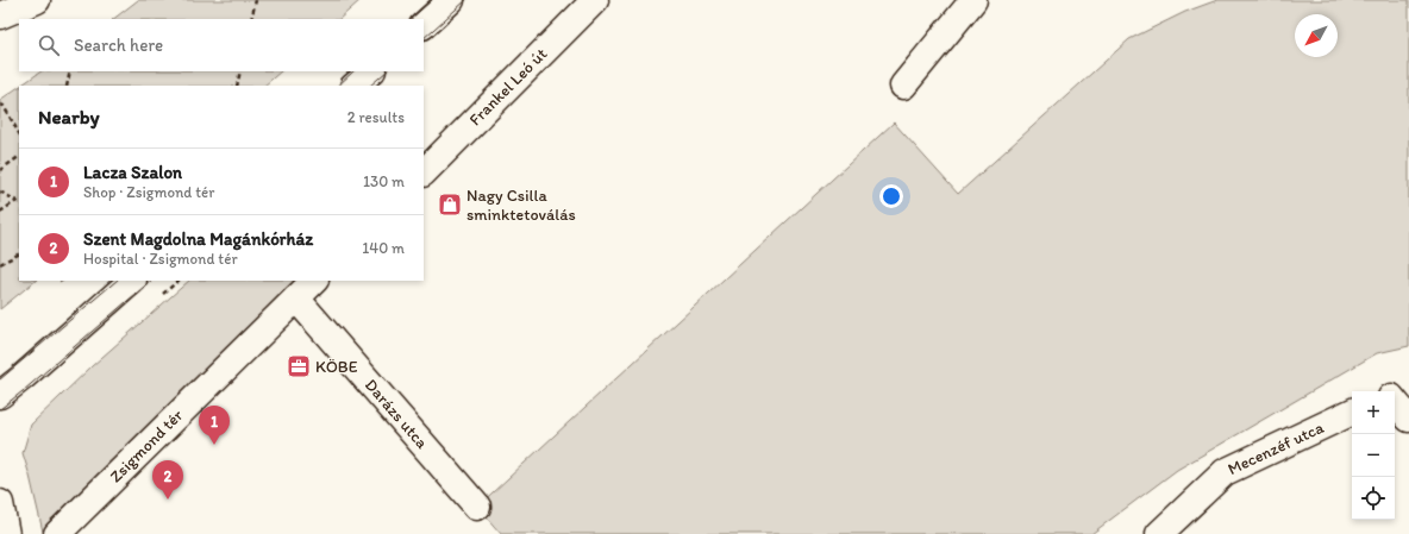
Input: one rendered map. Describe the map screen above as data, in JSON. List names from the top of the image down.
{
  "streets": {
    "street": [
      "Frankel Leó út",
      "Darázs utca",
      "Zsigmond tér",
      "Mecenzéf utca"
    ]
  },
  "crossings": [
    ["Darázs utca", "Zsigmond tér"]
  ],
  "places": {
    "shop": ["Nagy Csilla sminktetoválás"],
    "office": ["KÖBE"]
  },
  "north": "bottom left",
  "page": {
    "search": "Search here",
    "heading": ["Nearby", "2 results"],
    "list": [
      {
        "mark": "1",
        "name": "Lacza Szalon",
        "note": "Shop · Zsigmond tér",
        "value": "130 m"
      },
      {
        "mark": "2",
        "name": "Szent Magdolna Magánkórház",
        "note": "Hospital · Zsigmond tér",
        "value": "140 m"
      }
    ],
    "map_buttons": ["+", "−"],
    "pins": ["1", "2"]
  }
}
